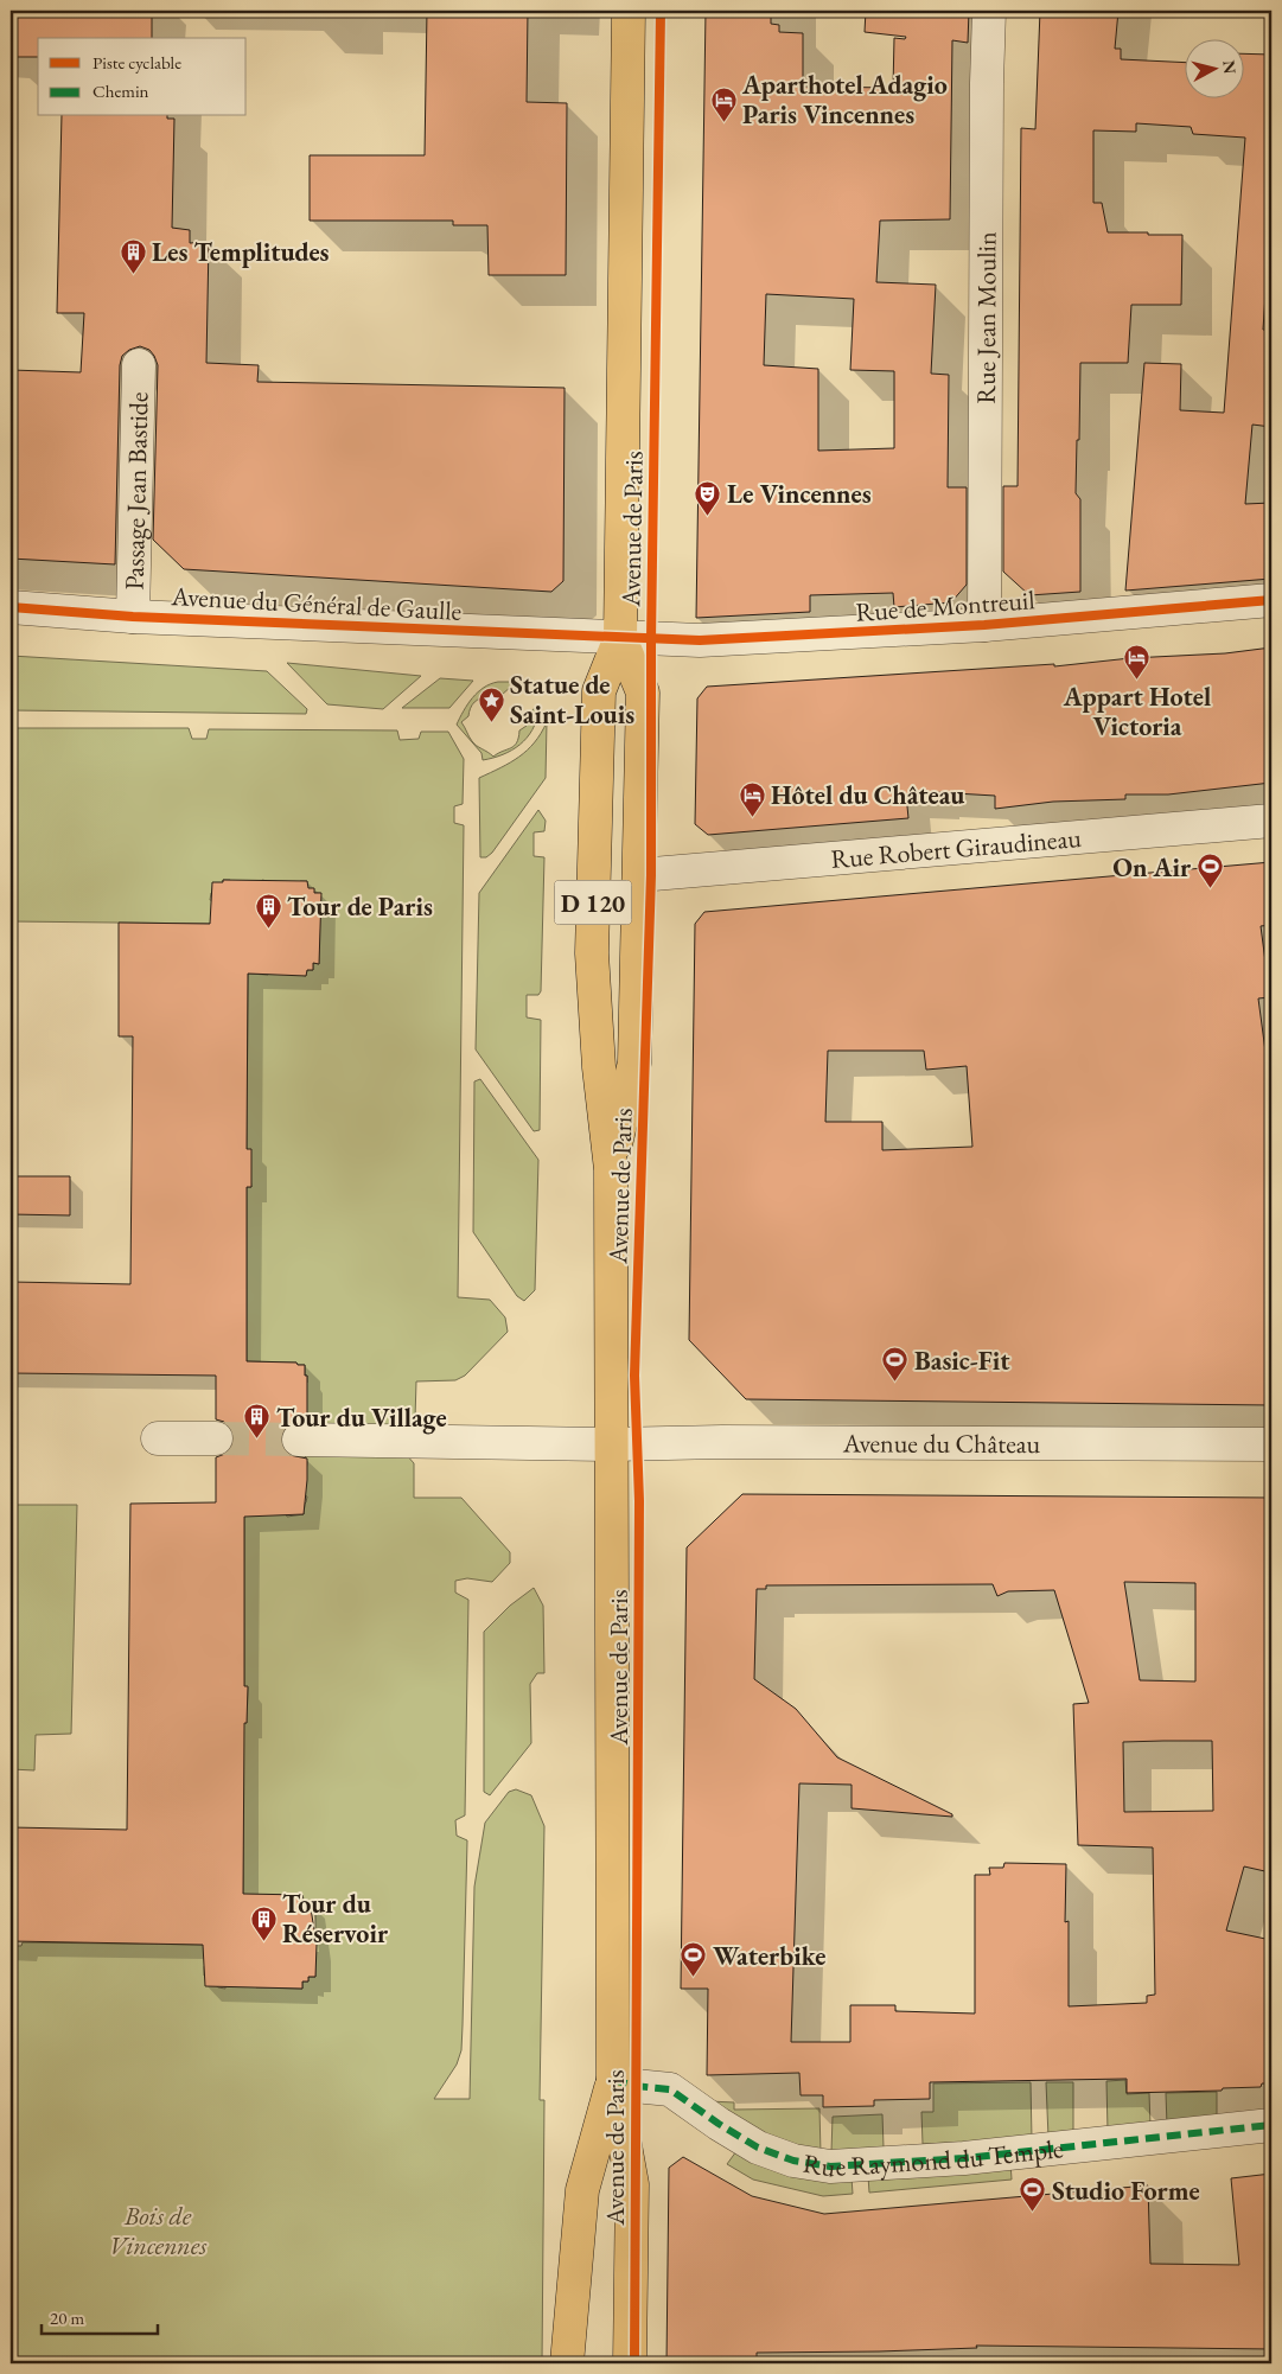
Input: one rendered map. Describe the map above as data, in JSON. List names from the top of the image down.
{
  "streets": {
    "main road": ["Avenue de Paris", "D 120"],
    "street": [
      "Rue Jean Moulin",
      "Passage Jean Bastide",
      "Avenue du Général de Gaulle",
      "Rue de Montreuil",
      "Rue Robert Giraudineau",
      "Avenue du Château",
      "Rue Raymond du Temple"
    ]
  },
  "crossings": [
    ["Rue Jean Moulin", "Rue de Montreuil"],
    ["Passage Jean Bastide", "Avenue du Général de Gaulle"],
    ["Avenue de Paris", "Avenue du Général de Gaulle"],
    ["Avenue de Paris", "Rue de Montreuil"],
    ["Avenue de Paris", "Rue Robert Giraudineau"],
    ["Avenue de Paris", "Avenue du Château"],
    ["Avenue de Paris", "Rue Raymond du Temple"],
    ["Avenue du Général de Gaulle", "Rue de Montreuil"]
  ],
  "parks": ["Bois de Vincennes"],
  "places": {
    "hotel": ["Aparthotel Adagio Paris Vincennes", "Appart Hotel Victoria", "Hôtel du Château"],
    "building": [
      "Les Templitudes",
      "Tour de Paris",
      "Tour du Village",
      "Tour du Réservoir"
    ],
    "theatre": ["Le Vincennes"],
    "place": ["Statue de Saint-Louis"],
    "sports": [
      "On Air",
      "Basic-Fit",
      "Waterbike",
      "Studio Forme"
    ]
  },
  "legend": ["Piste cyclable", "Chemin"],
  "scale_bar": "20 m",
  "north": "right"
}
